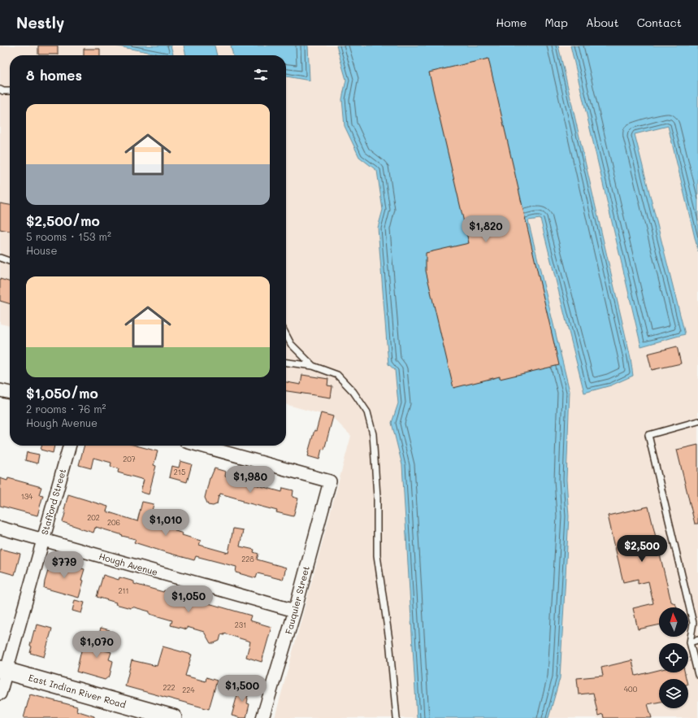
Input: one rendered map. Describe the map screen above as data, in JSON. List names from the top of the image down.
{
  "streets": {
    "street": [
      "Stafford Street",
      "Hough Avenue",
      "Fauquier Street",
      "East Indian River Road"
    ]
  },
  "crossings": [
    ["Stafford Street", "Hough Avenue"],
    ["Stafford Street", "East Indian River Road"],
    ["Hough Avenue", "Fauquier Street"]
  ],
  "house_numbers": [
    "207",
    "215",
    "134",
    "202",
    "206",
    "228",
    "211",
    "231",
    "222",
    "400",
    "224"
  ],
  "north": "top",
  "page": {
    "header": "Nestly",
    "nav": [
      "Home",
      "Map",
      "About",
      "Contact"
    ],
    "heading": "8 homes",
    "list": [
      {
        "name": "$2,500/mo",
        "note": "5 rooms · 153 m² · House"
      },
      {
        "name": "$1,050/mo",
        "note": "2 rooms · 76 m² · Hough Avenue"
      }
    ],
    "price": [
      "$1,820",
      "$1,980",
      "$1,010",
      "$2,500",
      "$779",
      "$1,050",
      "$1,070",
      "$1,500"
    ]
  }
}
